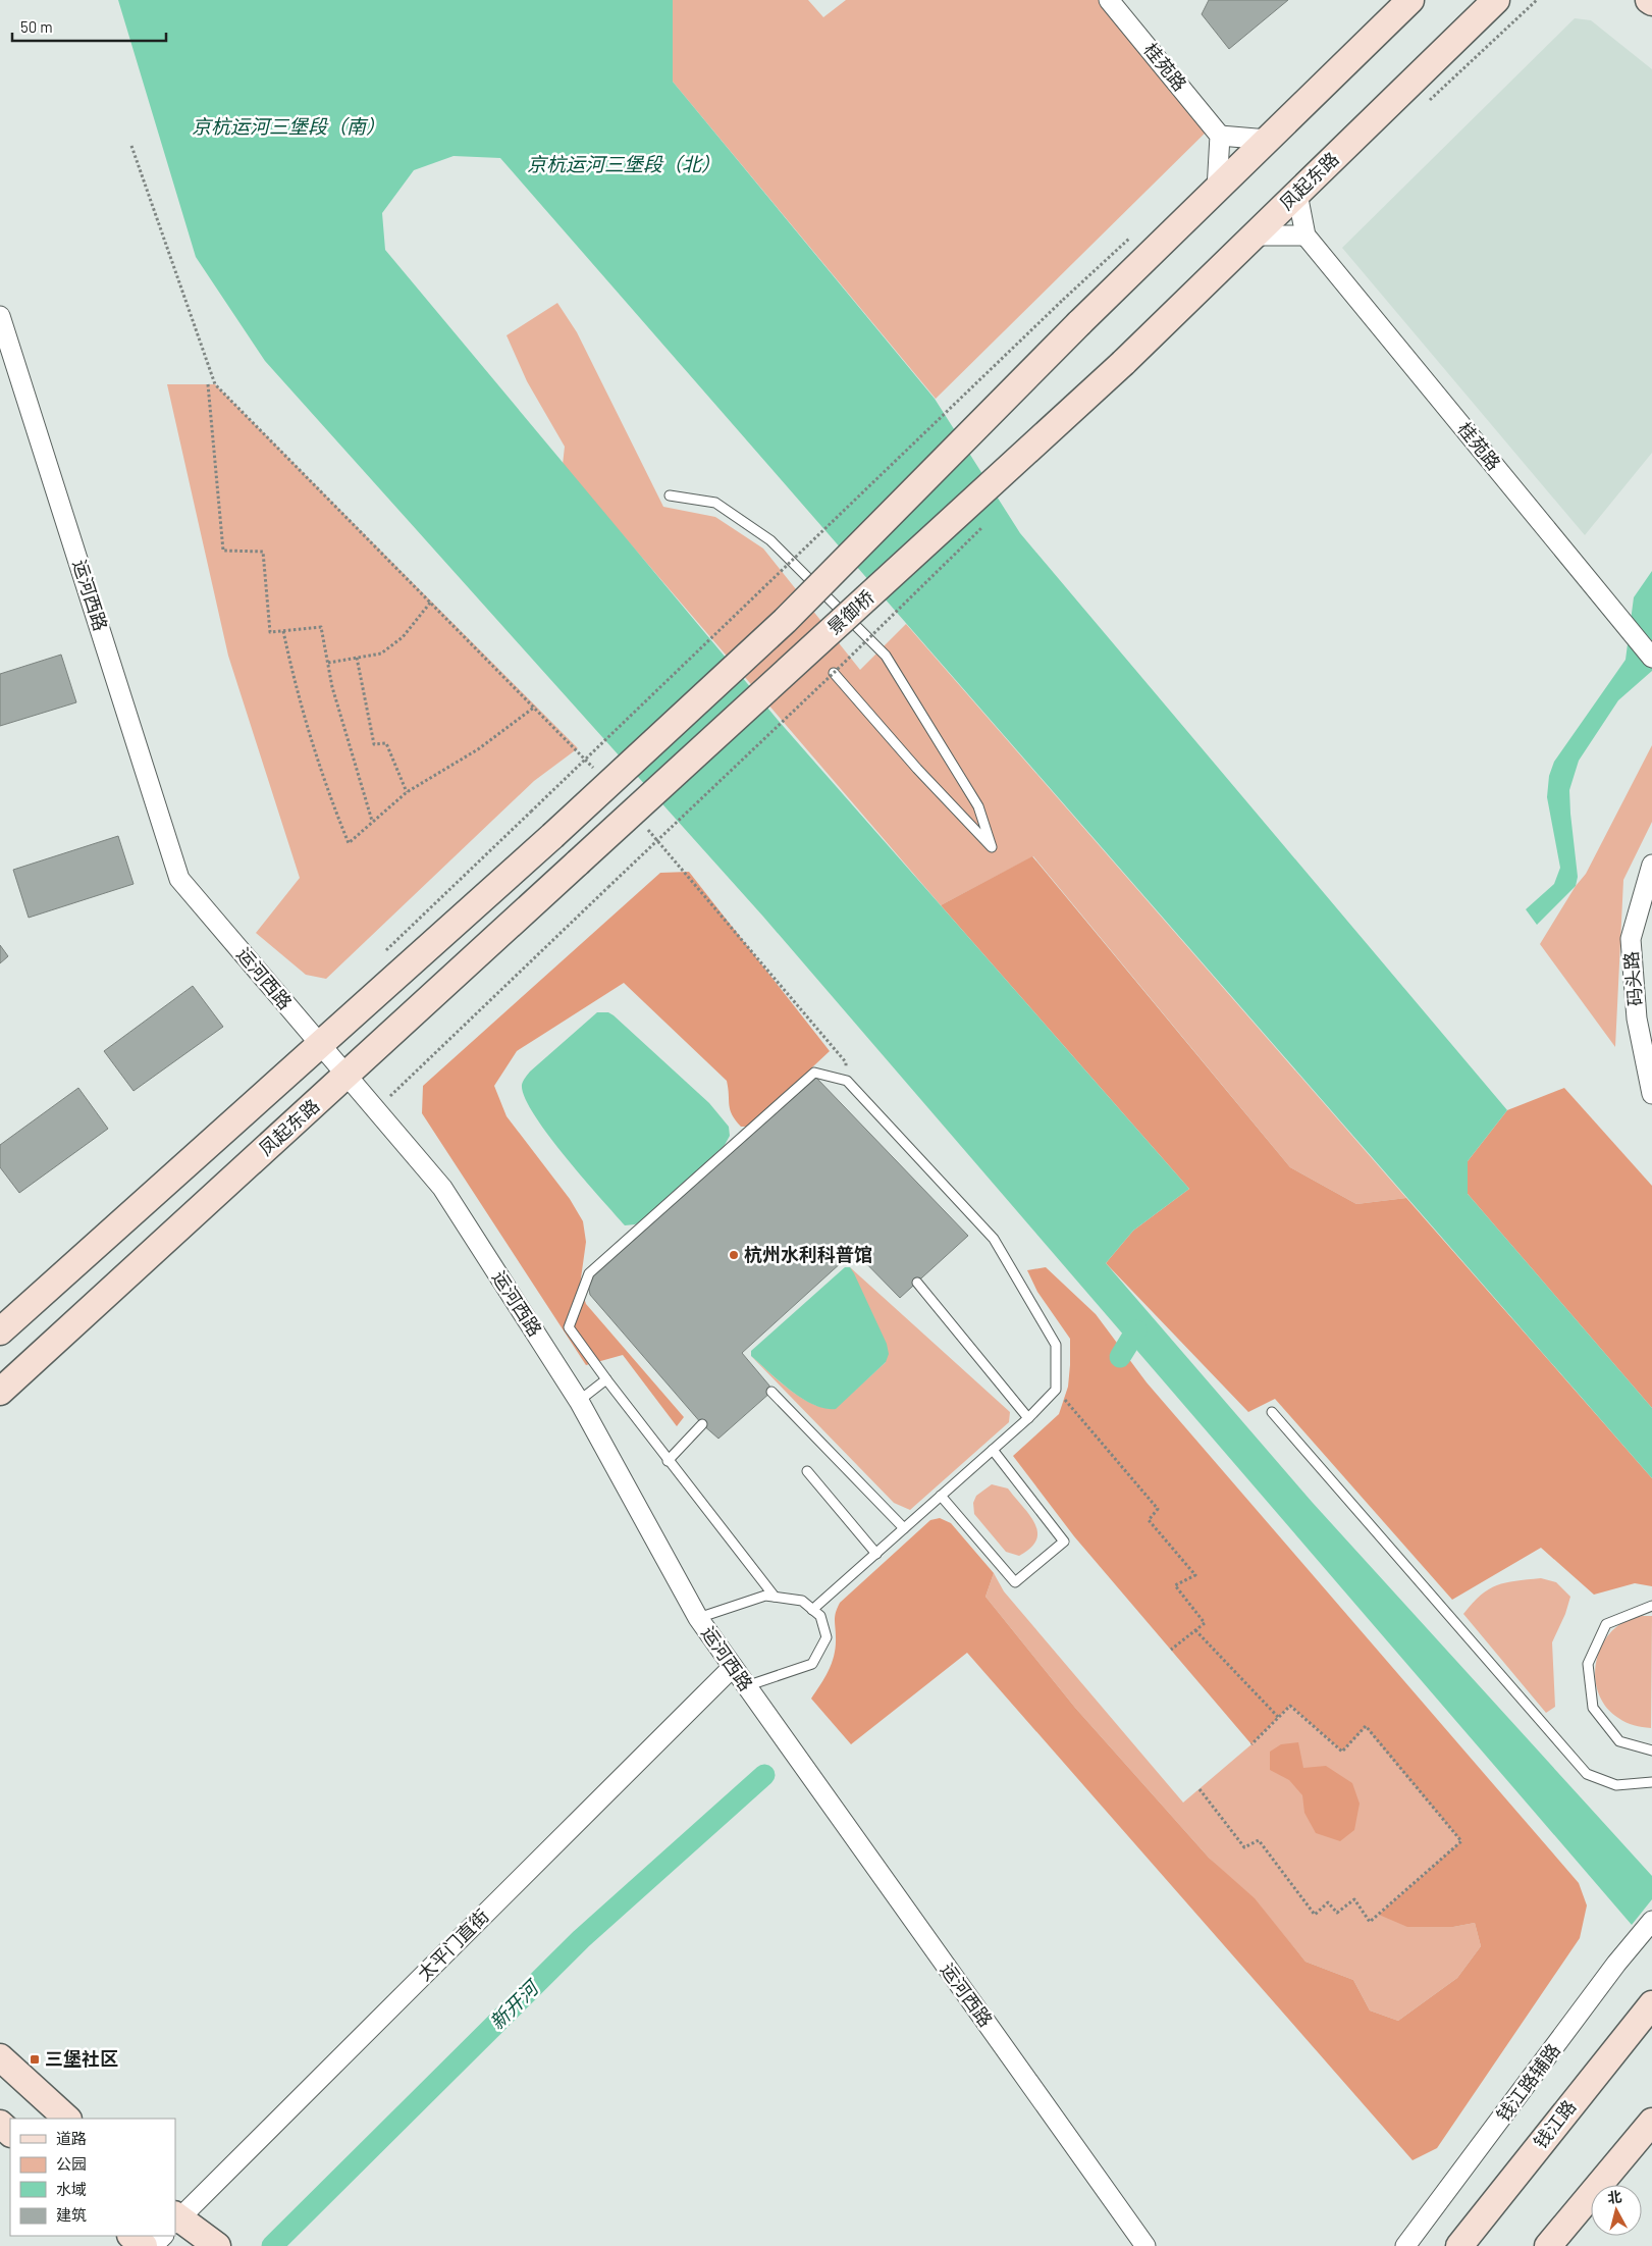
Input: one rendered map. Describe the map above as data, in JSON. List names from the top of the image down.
{
  "streets": {
    "main road": ["凤起东路", "景御桥", "钱江路"],
    "street": [
      "桂苑路",
      "运河西路",
      "码头路",
      "太平门直街",
      "钱江路辅路"
    ]
  },
  "crossings": [
    ["桂苑路", "凤起东路"],
    ["凤起东路", "运河西路"],
    ["凤起东路", "景御桥"],
    ["运河西路", "太平门直街"]
  ],
  "water": ["京杭运河三堡段（南）", "京杭运河三堡段（北）", "新开河"],
  "places": {
    "other": ["杭州水利科普馆"],
    "transit": ["三堡社区"]
  },
  "legend": [
    "道路",
    "公园",
    "水域",
    "建筑"
  ],
  "scale_bar": "50 m",
  "north": "top"
}
